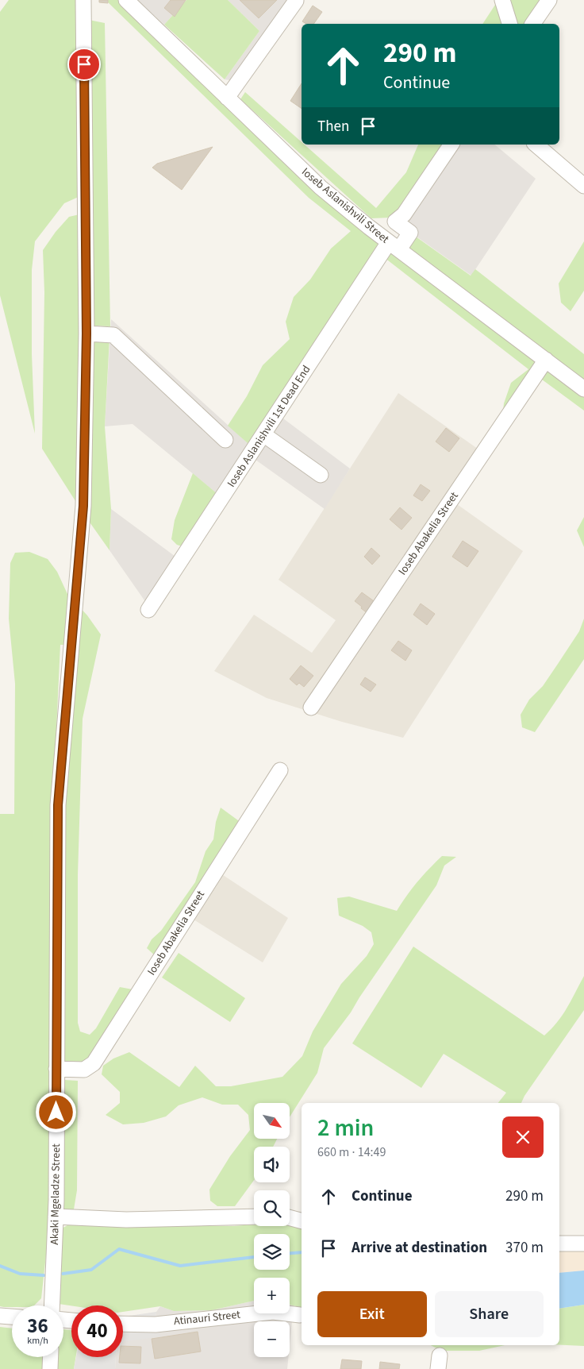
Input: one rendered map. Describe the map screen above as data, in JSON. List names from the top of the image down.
{
  "streets": {
    "street": [
      "Ioseb Aslanishvili Street",
      "Ioseb Aslanishvili 1st Dead End",
      "Ioseb Abakelia Street",
      "Akaki Mgeladze Street",
      "Atinauri Street"
    ]
  },
  "crossings": [
    ["Ioseb Aslanishvili Street", "Ioseb Aslanishvili 1st Dead End"],
    ["Ioseb Aslanishvili Street", "Ioseb Abakelia Street"],
    ["Ioseb Abakelia Street", "Akaki Mgeladze Street"]
  ],
  "north": "bottom right",
  "page": {
    "turn": ["290 m", "Continue"],
    "then": "Then",
    "map_buttons": ["+", "−"],
    "heading": ["2 min", "660 m · 14:49"],
    "list": [
      {
        "name": "Continue",
        "value": "290 m"
      },
      {
        "name": "Arrive at destination",
        "value": "370 m"
      }
    ],
    "buttons": ["Exit", "Share"],
    "speed": "36 km/h",
    "limit": "40"
  }
}
